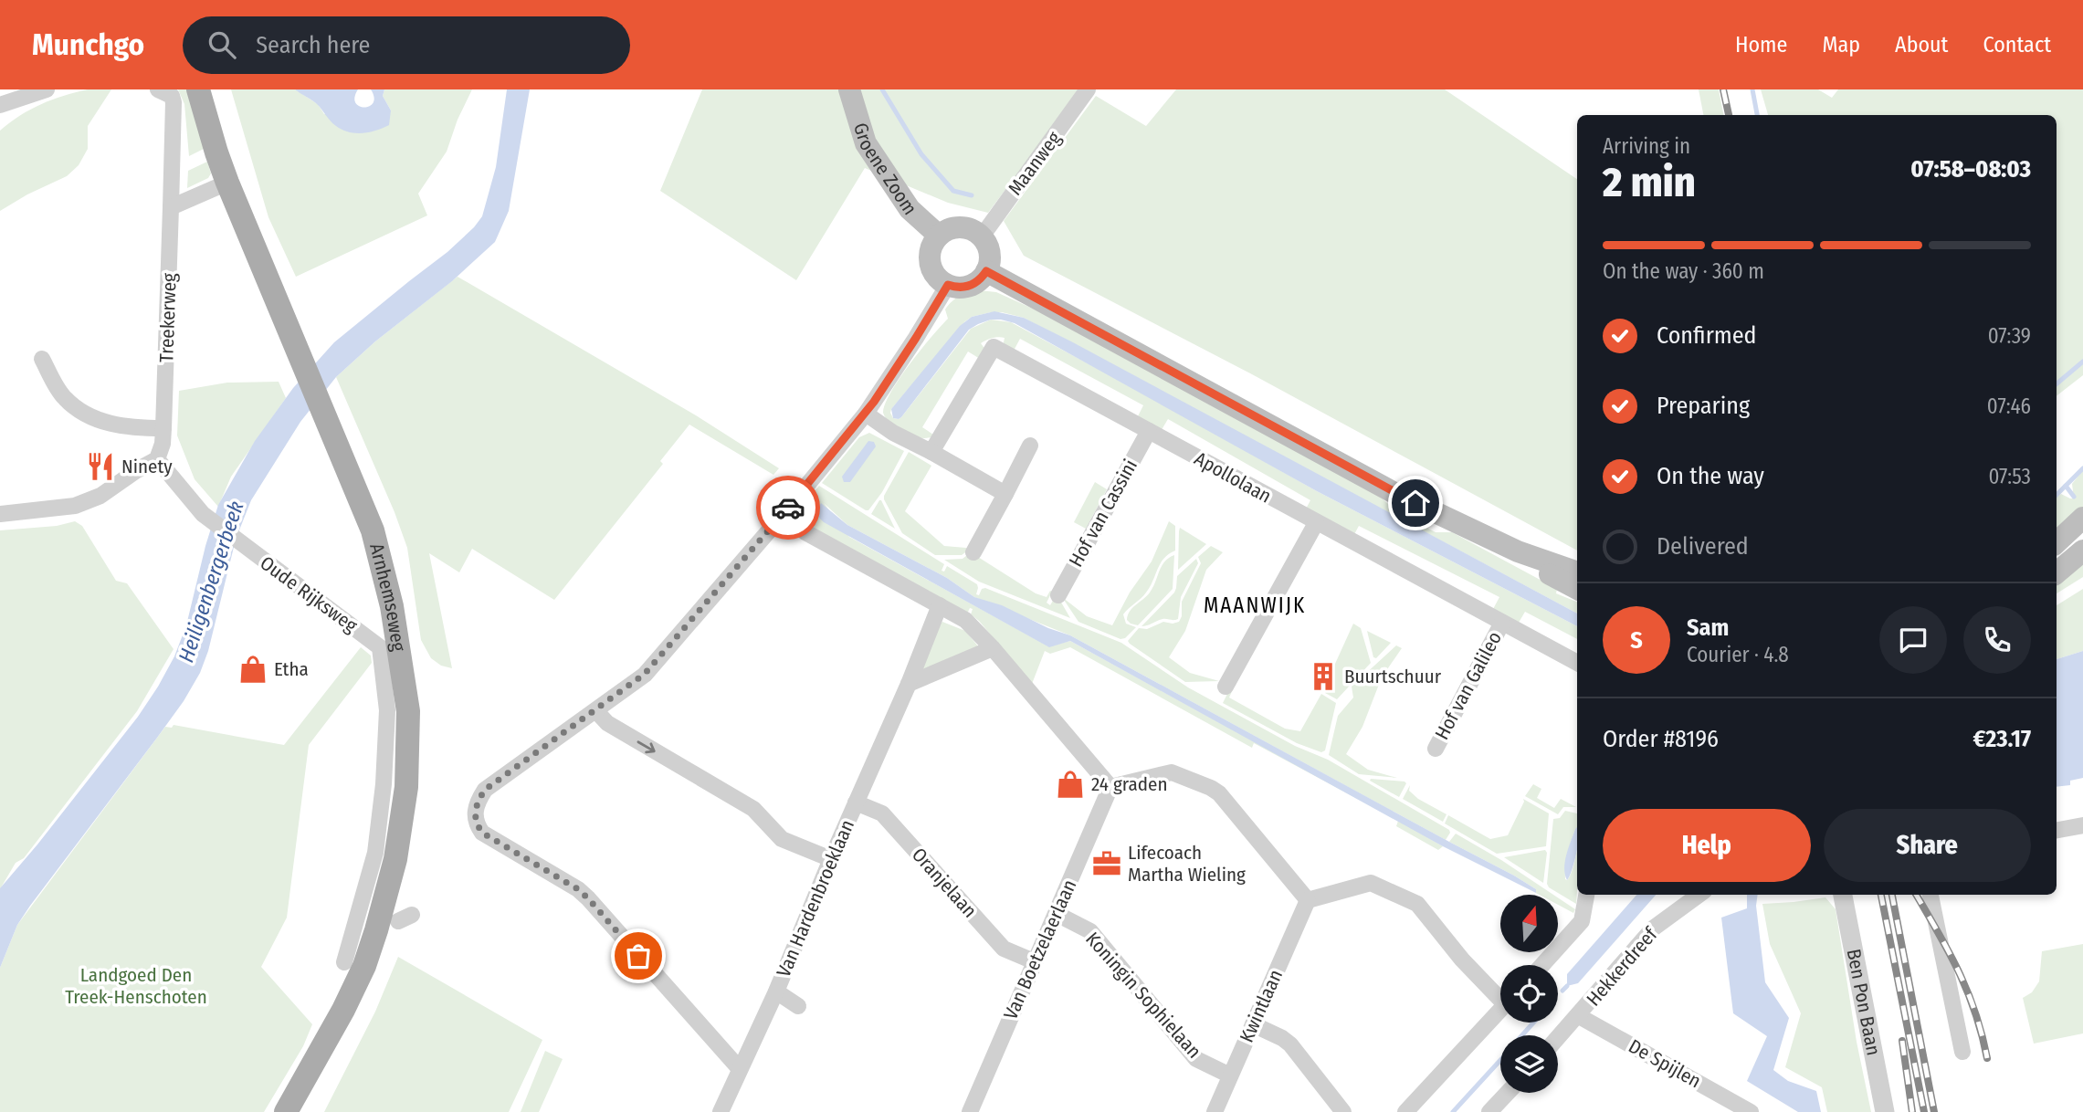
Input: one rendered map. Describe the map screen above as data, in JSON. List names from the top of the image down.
{
  "streets": {
    "main road": ["Groene Zoom", "Arnhemseweg"],
    "street": [
      "Maanweg",
      "Treekerweg",
      "Apollolaan",
      "Hof van Cassini",
      "Oude Rijksweg",
      "Hof van Galileo",
      "Oranjelaan",
      "Van Hardenbroeklaan",
      "Van Boetzelaerlaan",
      "Hekkerdreef",
      "Koningin Sophielaan",
      "Ben Pon Baan",
      "Kwintlaan",
      "De Spijlen"
    ]
  },
  "crossings": [
    ["Maanweg", "Groene Zoom"],
    ["Treekerweg", "Oude Rijksweg"],
    ["Apollolaan", "Hof van Cassini"],
    ["Apollolaan", "Hof van Galileo"],
    ["Oude Rijksweg", "Arnhemseweg"],
    ["Oranjelaan", "Van Hardenbroeklaan"],
    ["Oranjelaan", "Van Boetzelaerlaan"],
    ["Van Boetzelaerlaan", "Koningin Sophielaan"],
    ["Hekkerdreef", "De Spijlen"],
    ["Koningin Sophielaan", "Kwintlaan"]
  ],
  "districts": ["MAANWIJK"],
  "water": ["Heiligenbergerbeek"],
  "parks": ["Landgoed Den Treek-Henschoten"],
  "places": {
    "restaurant": ["Ninety"],
    "shop": ["Etha", "24 graden"],
    "building": ["Buurtschuur"],
    "office": ["Lifecoach Martha Wieling"]
  },
  "north": "top",
  "page": {
    "header": "Munchgo",
    "search": "Search here",
    "nav": [
      "Home",
      "Map",
      "About",
      "Contact"
    ],
    "heading": ["2 min", "Arriving in", "07:58–08:03"],
    "panel": [
      "Sam",
      "Courier · 4.8",
      "Order #8196",
      "€23.17"
    ],
    "bar": "On the way · 360 m",
    "list": [
      ["Confirmed", "07:39"],
      ["Preparing", "07:46"],
      ["On the way", "07:53"],
      "Delivered"
    ],
    "round": "S",
    "buttons": ["Help", "Share"]
  }
}
